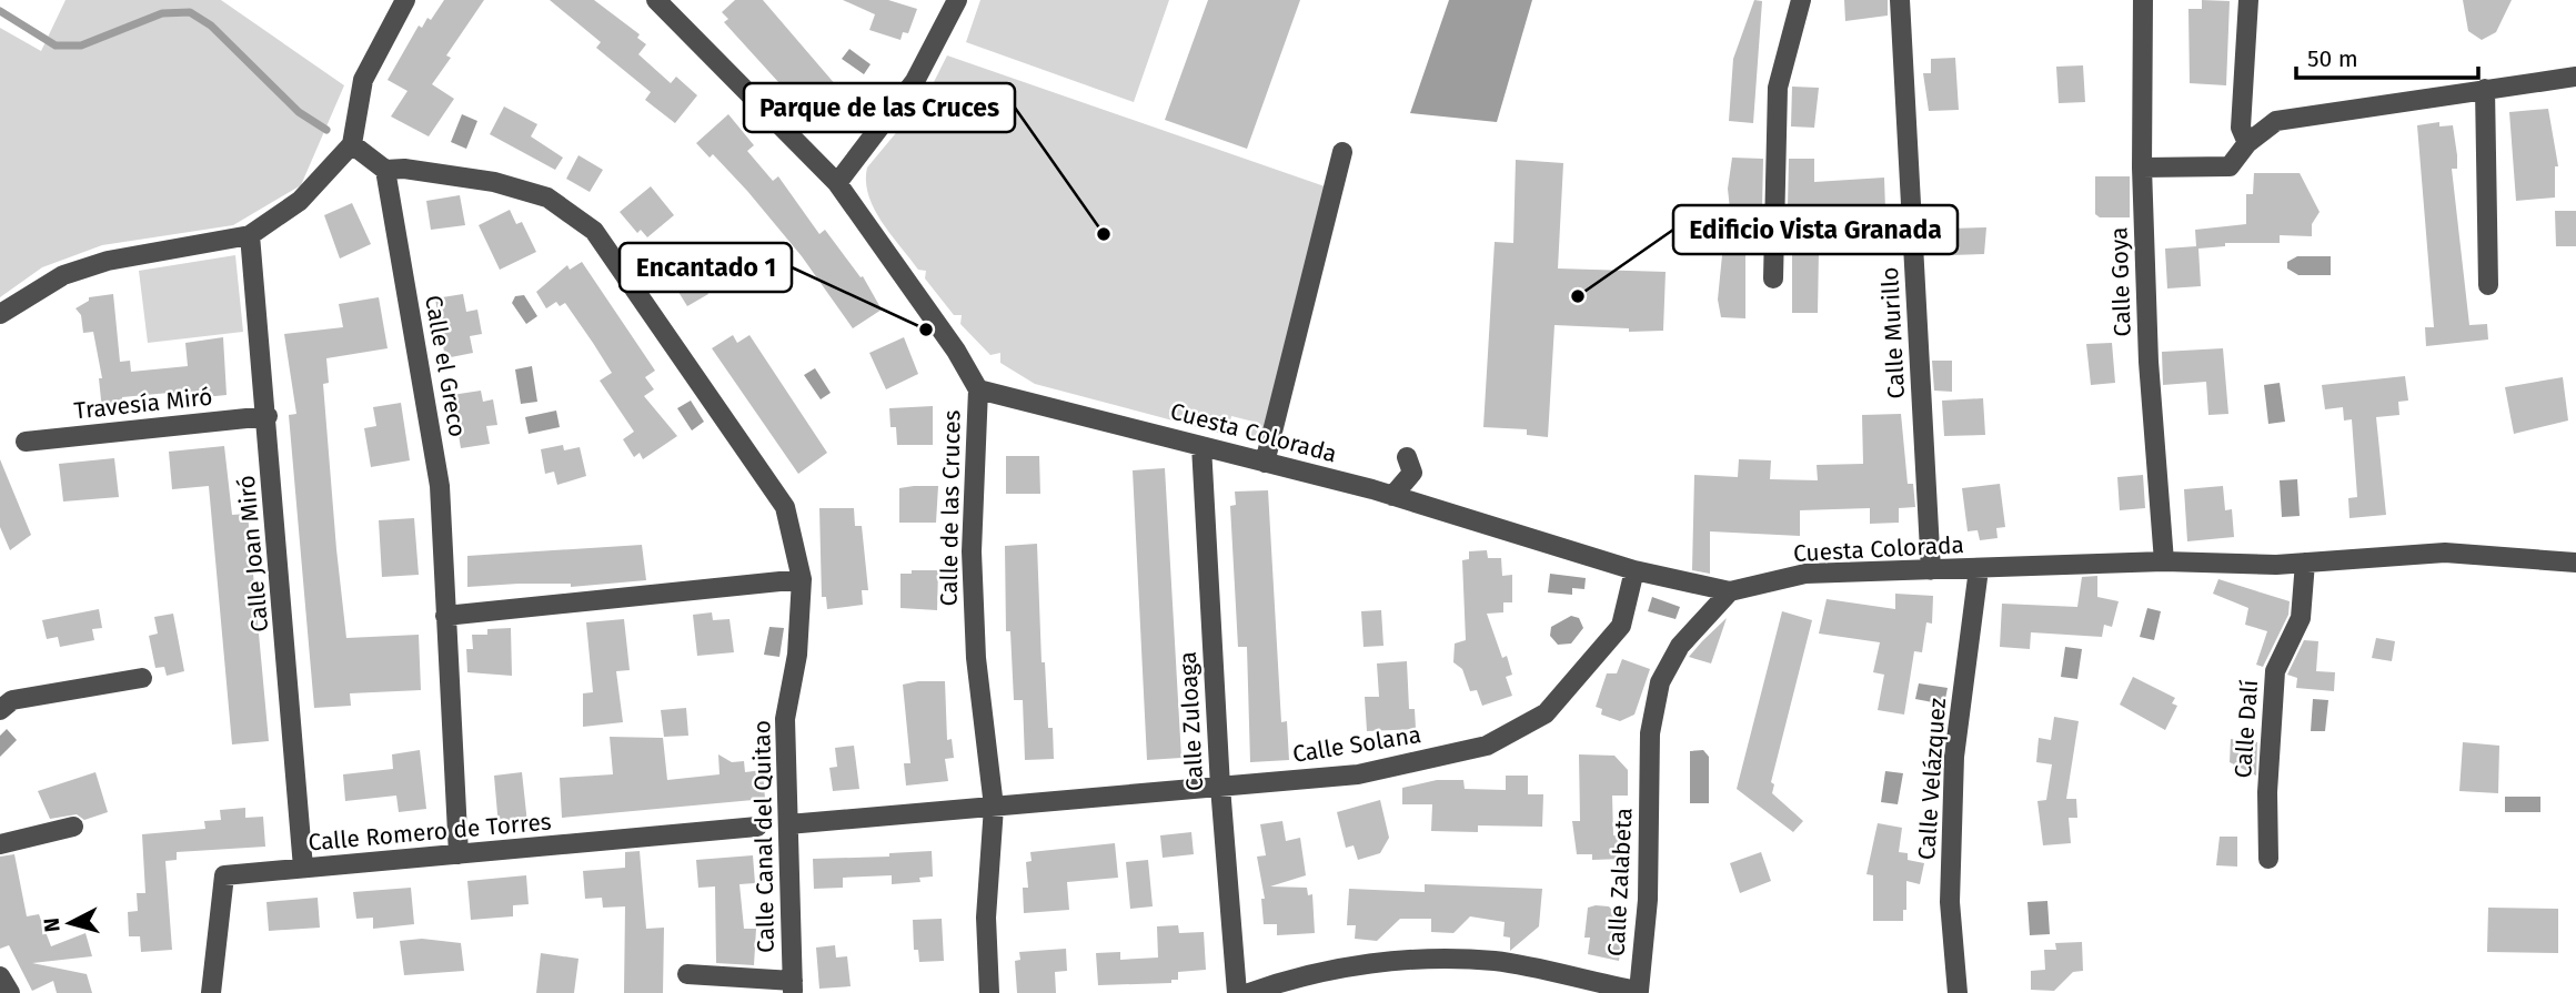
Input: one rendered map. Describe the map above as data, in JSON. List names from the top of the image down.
{
  "streets": {
    "street": [
      "Calle Goya",
      "Calle Murillo",
      "Calle el Greco",
      "Travesía Miró",
      "Cuesta Colorada",
      "Calle de las Cruces",
      "Calle Joan Miró",
      "Calle Zuloaga",
      "Calle Dalí",
      "Calle Solana",
      "Calle Velázquez",
      "Calle Romero de Torres",
      "Calle Canal del Quitao",
      "Calle Zalabeta"
    ]
  },
  "crossings": [
    ["Calle Goya", "Cuesta Colorada"],
    ["Calle Murillo", "Cuesta Colorada"],
    ["Calle el Greco", "Calle Romero de Torres"],
    ["Calle el Greco", "Calle Canal del Quitao"],
    ["Travesía Miró", "Calle Joan Miró"],
    ["Cuesta Colorada", "Calle de las Cruces"],
    ["Cuesta Colorada", "Calle Zuloaga"],
    ["Cuesta Colorada", "Calle Dalí"],
    ["Cuesta Colorada", "Calle Solana"],
    ["Cuesta Colorada", "Calle Velázquez"],
    ["Cuesta Colorada", "Calle Zalabeta"],
    ["Calle de las Cruces", "Calle Solana"],
    ["Calle Joan Miró", "Calle Romero de Torres"],
    ["Calle Zuloaga", "Calle Solana"]
  ],
  "places": ["Parque de las Cruces", "Edificio Vista Granada", "Encantado 1"],
  "scale_bar": "50 m",
  "north": "left"
}
